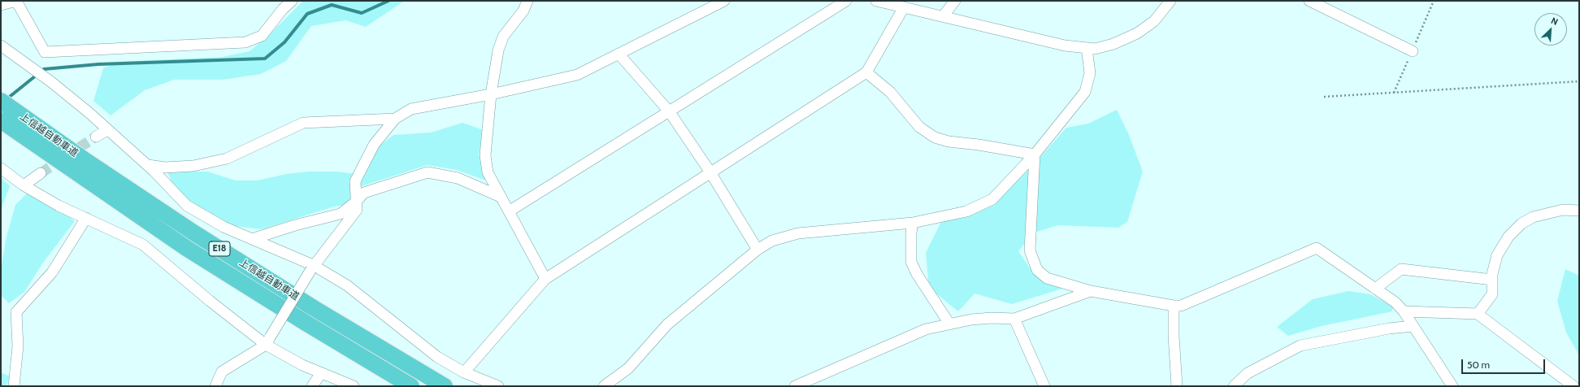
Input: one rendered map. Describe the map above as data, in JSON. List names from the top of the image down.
{
  "streets": {
    "highway": ["上信越自動車道", "E18"]
  },
  "scale_bar": "50 m",
  "north": "top right"
}
